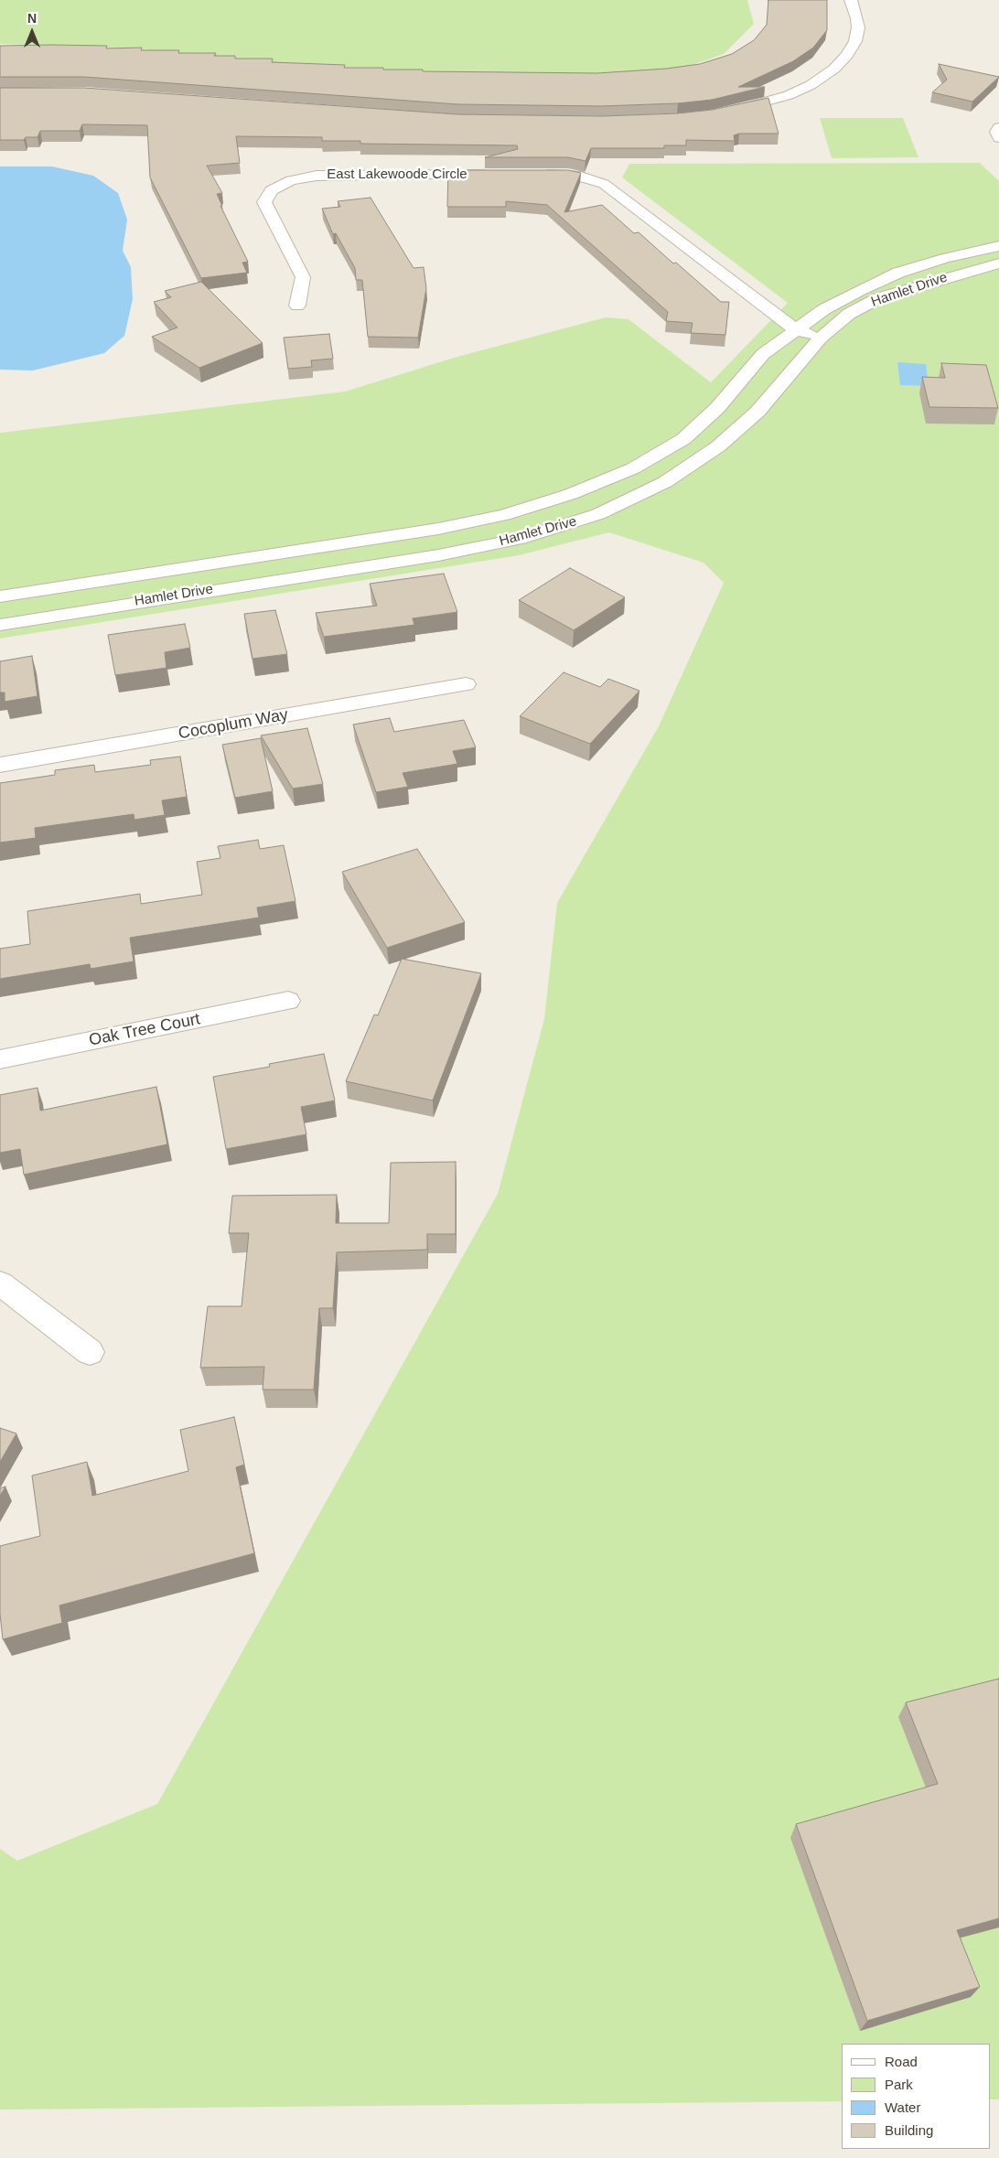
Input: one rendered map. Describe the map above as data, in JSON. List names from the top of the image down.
{
  "streets": {
    "street": [
      "East Lakewoode Circle",
      "Hamlet Drive",
      "Cocoplum Way",
      "Oak Tree Court"
    ]
  },
  "legend": [
    "Road",
    "Park",
    "Water",
    "Building"
  ],
  "north": "top"
}
